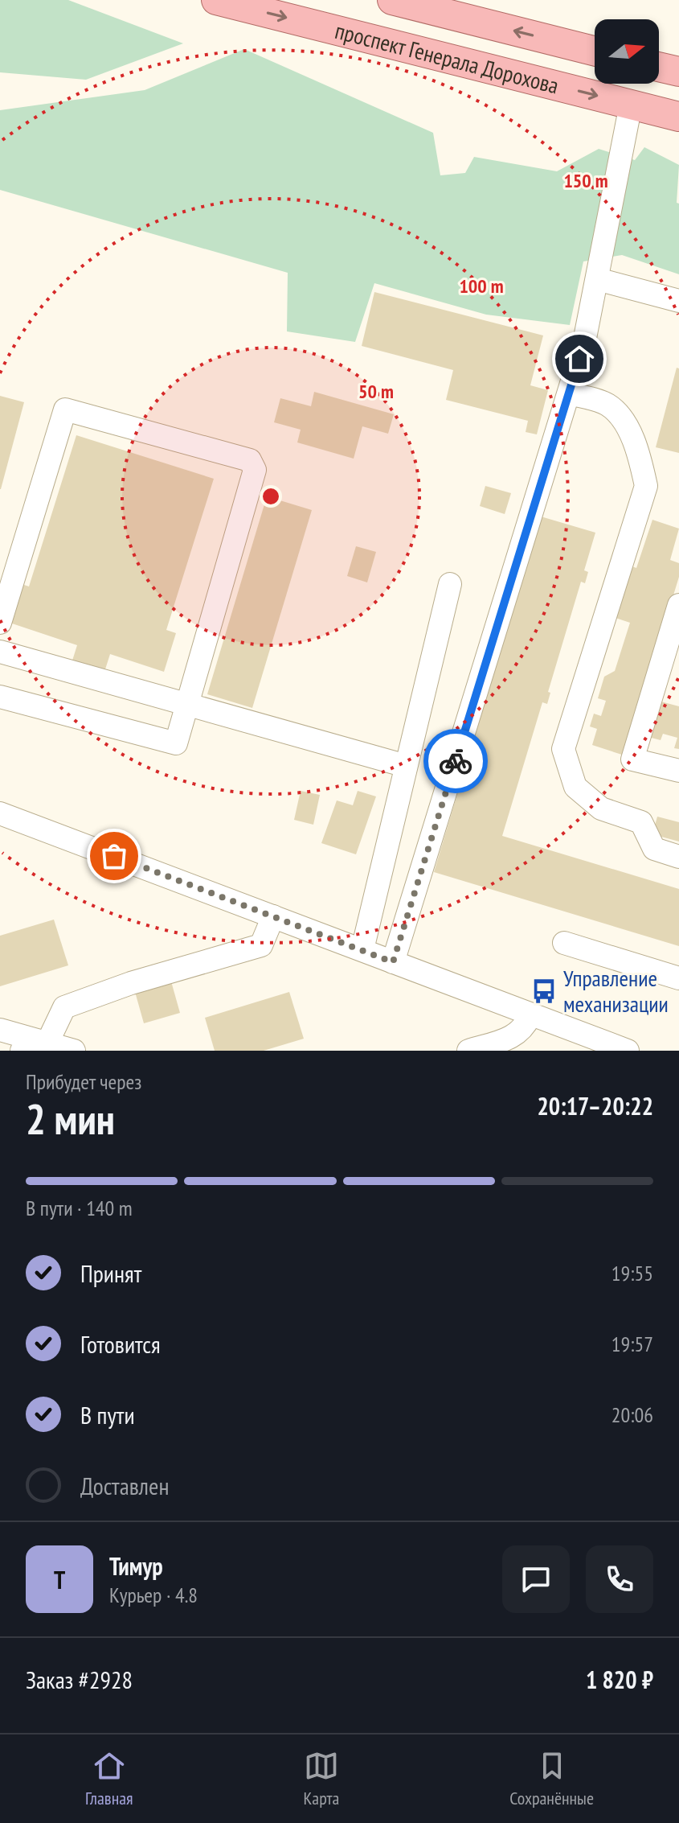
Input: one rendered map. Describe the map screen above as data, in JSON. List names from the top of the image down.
{
  "streets": {
    "main road": ["проспект Генерала Дорохова"]
  },
  "places": {
    "bus stop": ["Управление механизации"]
  },
  "north": "right",
  "page": {
    "heading": ["2 мин", "Прибудет через", "20:17–20:22"],
    "panel": [
      "Тимур",
      "Курьер · 4.8",
      "Заказ #2928",
      "1 820 ₽"
    ],
    "bar": "В пути · 140 m",
    "list": [
      ["Принят", "19:55"],
      ["Готовится", "19:57"],
      ["В пути", "20:06"],
      "Доставлен"
    ],
    "round": "Т",
    "tabs": ["Главная", "Карта", "Сохранённые"]
  },
  "rings": ["150 m", "100 m", "50 m"]
}
